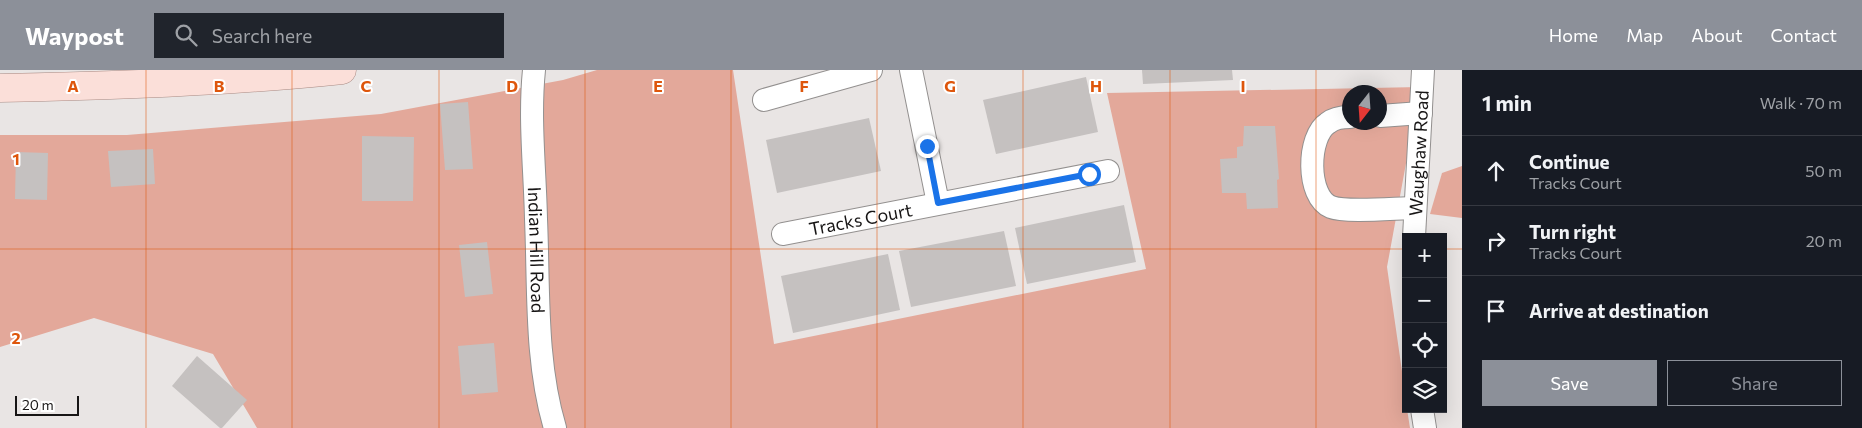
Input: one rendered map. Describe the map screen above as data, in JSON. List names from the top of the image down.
{
  "streets": {
    "street": ["Waughaw Road", "Tracks Court", "Indian Hill Road"]
  },
  "scale_bar": "20 m",
  "north": "bottom",
  "page": {
    "header": "Waypost",
    "search": "Search here",
    "nav": [
      "Home",
      "Map",
      "About",
      "Contact"
    ],
    "heading": ["1 min", "Walk · 70 m"],
    "list": [
      ["Continue", "Tracks Court", "50 m"],
      ["Turn right", "Tracks Court", "20 m"],
      "Arrive at destination"
    ],
    "map_buttons": ["+", "−"],
    "buttons": ["Save", "Share"],
    "scale": "20 m"
  },
  "grid": {
    "columns": [
      "A",
      "B",
      "C",
      "D",
      "E",
      "F",
      "G",
      "H",
      "I"
    ],
    "rows": ["1", "2"]
  }
}
